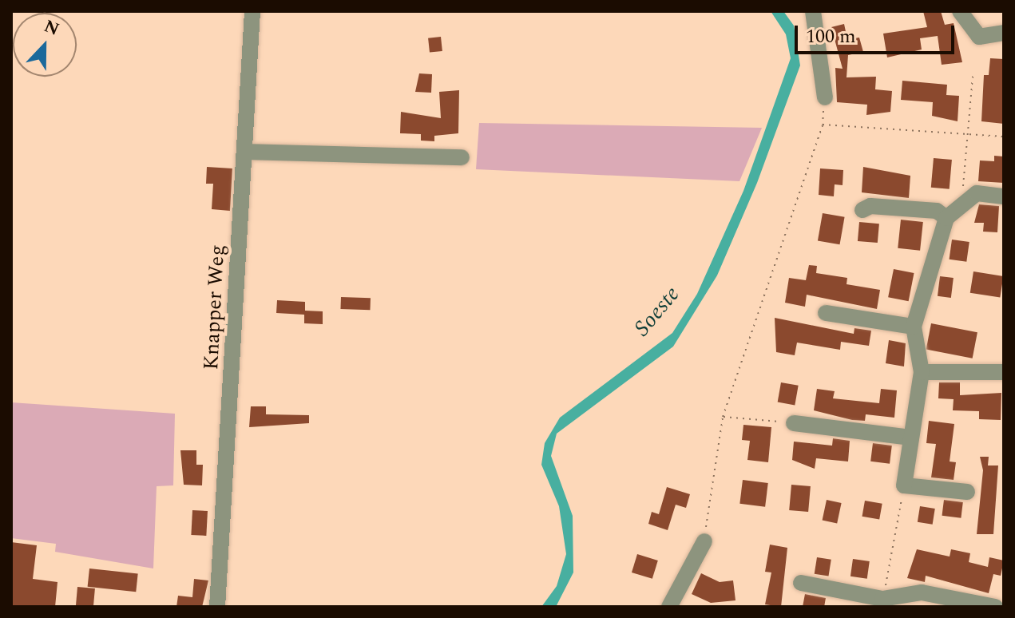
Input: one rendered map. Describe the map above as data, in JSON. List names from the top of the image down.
{
  "streets": {
    "street": ["Knapper Weg"]
  },
  "water": ["Soeste"],
  "scale_bar": "100 m",
  "north": "top"
}
